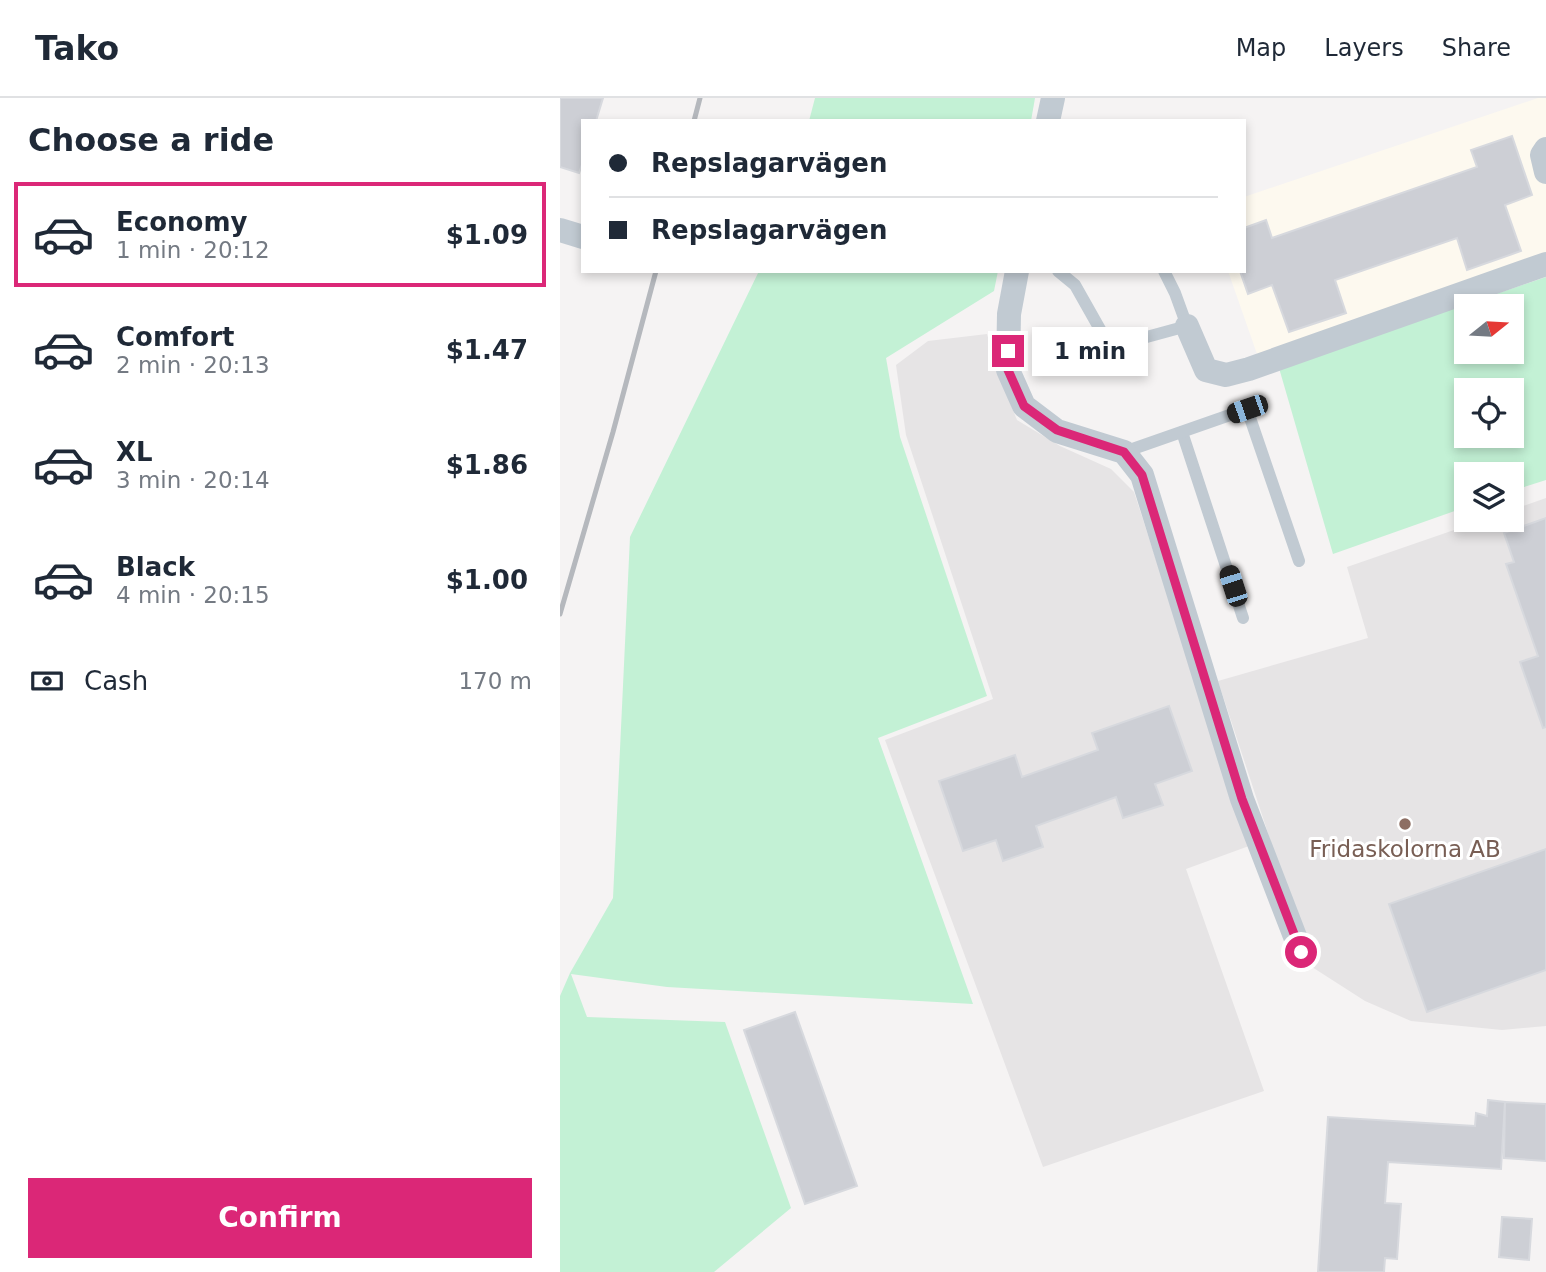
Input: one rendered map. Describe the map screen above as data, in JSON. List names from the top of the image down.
{
  "places": ["Fridaskolorna AB"],
  "north": "right",
  "page": {
    "header": "Tako",
    "nav": ["Map", "Layers", "Share"],
    "heading": "Choose a ride",
    "banner": ["Repslagarvägen", "Repslagarvägen"],
    "list": [
      {
        "name": "Economy",
        "note": "1 min · 20:12",
        "value": "$1.09"
      },
      {
        "name": "Comfort",
        "note": "2 min · 20:13",
        "value": "$1.47"
      },
      {
        "name": "XL",
        "note": "3 min · 20:14",
        "value": "$1.86"
      },
      {
        "name": "Black",
        "note": "4 min · 20:15",
        "value": "$1.00"
      }
    ],
    "bubble": "1 min",
    "pay": ["Cash", "170 m"],
    "buttons": "Confirm"
  }
}
